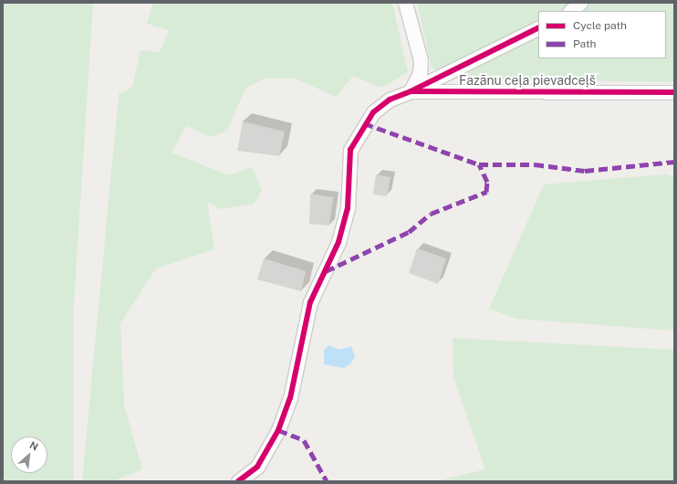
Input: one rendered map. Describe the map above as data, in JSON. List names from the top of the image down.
{
  "streets": {
    "street": ["Fazānu ceļa pievadceļš"]
  },
  "legend": ["Cycle path", "Path"],
  "north": "top right"
}
